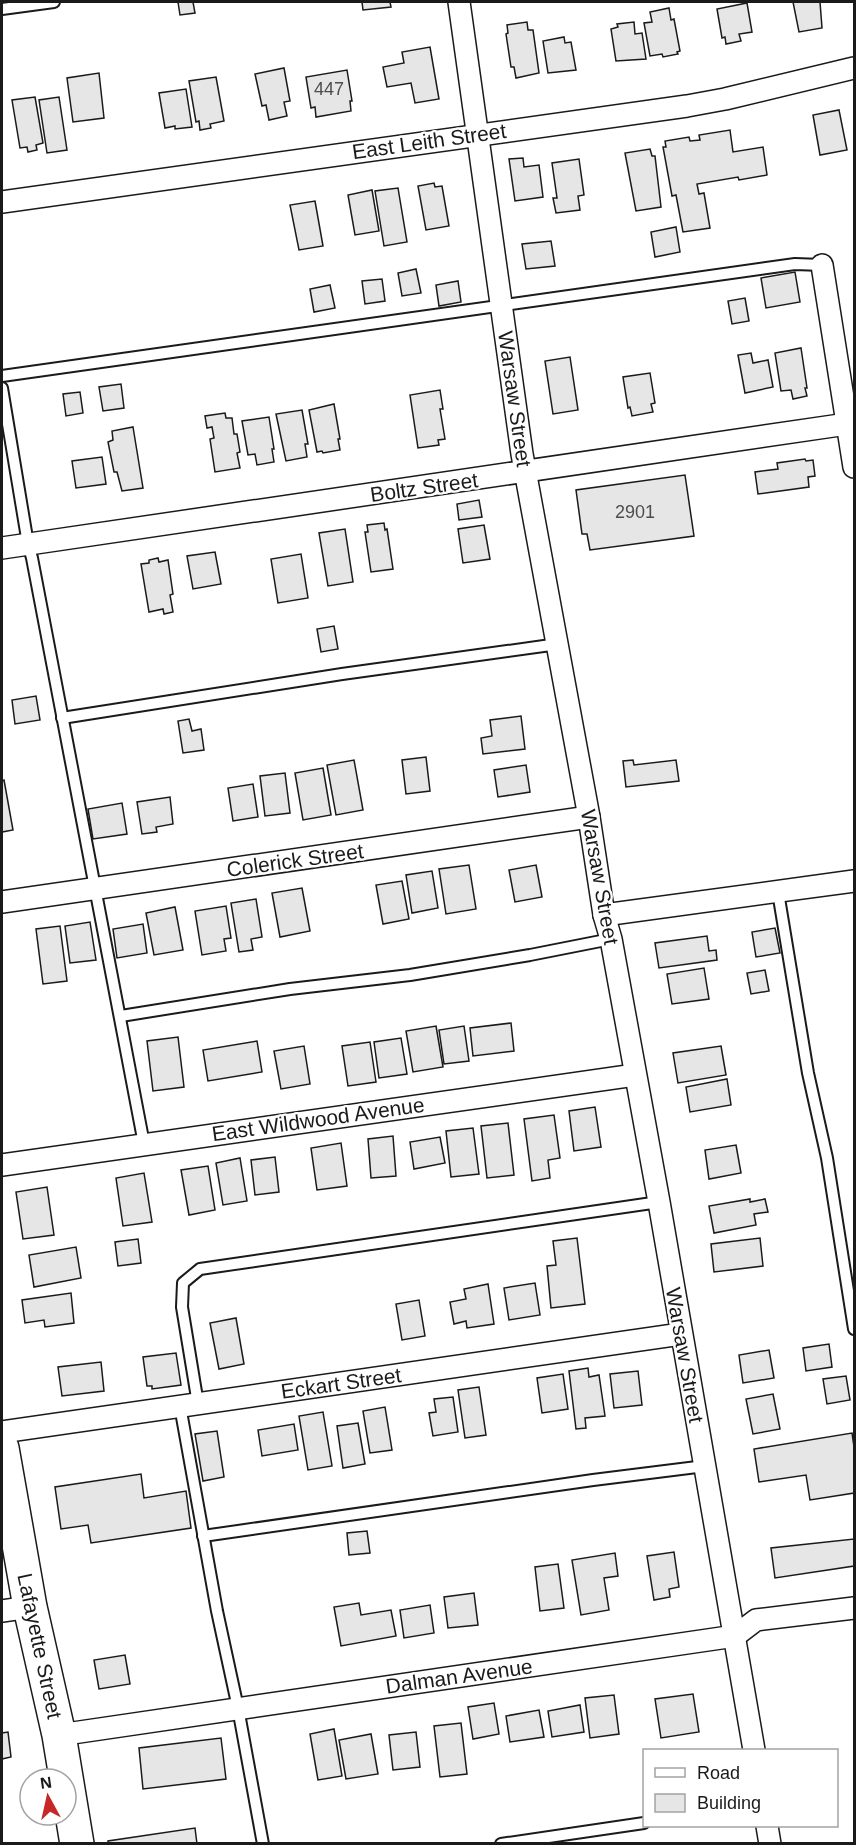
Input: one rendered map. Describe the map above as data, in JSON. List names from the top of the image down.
{
  "streets": {
    "highway": ["Lafayette Street"],
    "street": [
      "East Leith Street",
      "Warsaw Street",
      "Boltz Street",
      "Colerick Street",
      "East Wildwood Avenue",
      "Eckart Street",
      "Dalman Avenue"
    ]
  },
  "crossings": [
    ["East Leith Street", "Warsaw Street"],
    ["Warsaw Street", "Boltz Street"],
    ["Warsaw Street", "Colerick Street"],
    ["Warsaw Street", "East Wildwood Avenue"],
    ["Warsaw Street", "Eckart Street"],
    ["Warsaw Street", "Dalman Avenue"],
    ["Lafayette Street", "Dalman Avenue"]
  ],
  "house_numbers": ["447", "2901"],
  "legend": ["Road", "Building"],
  "north": "top"
}
